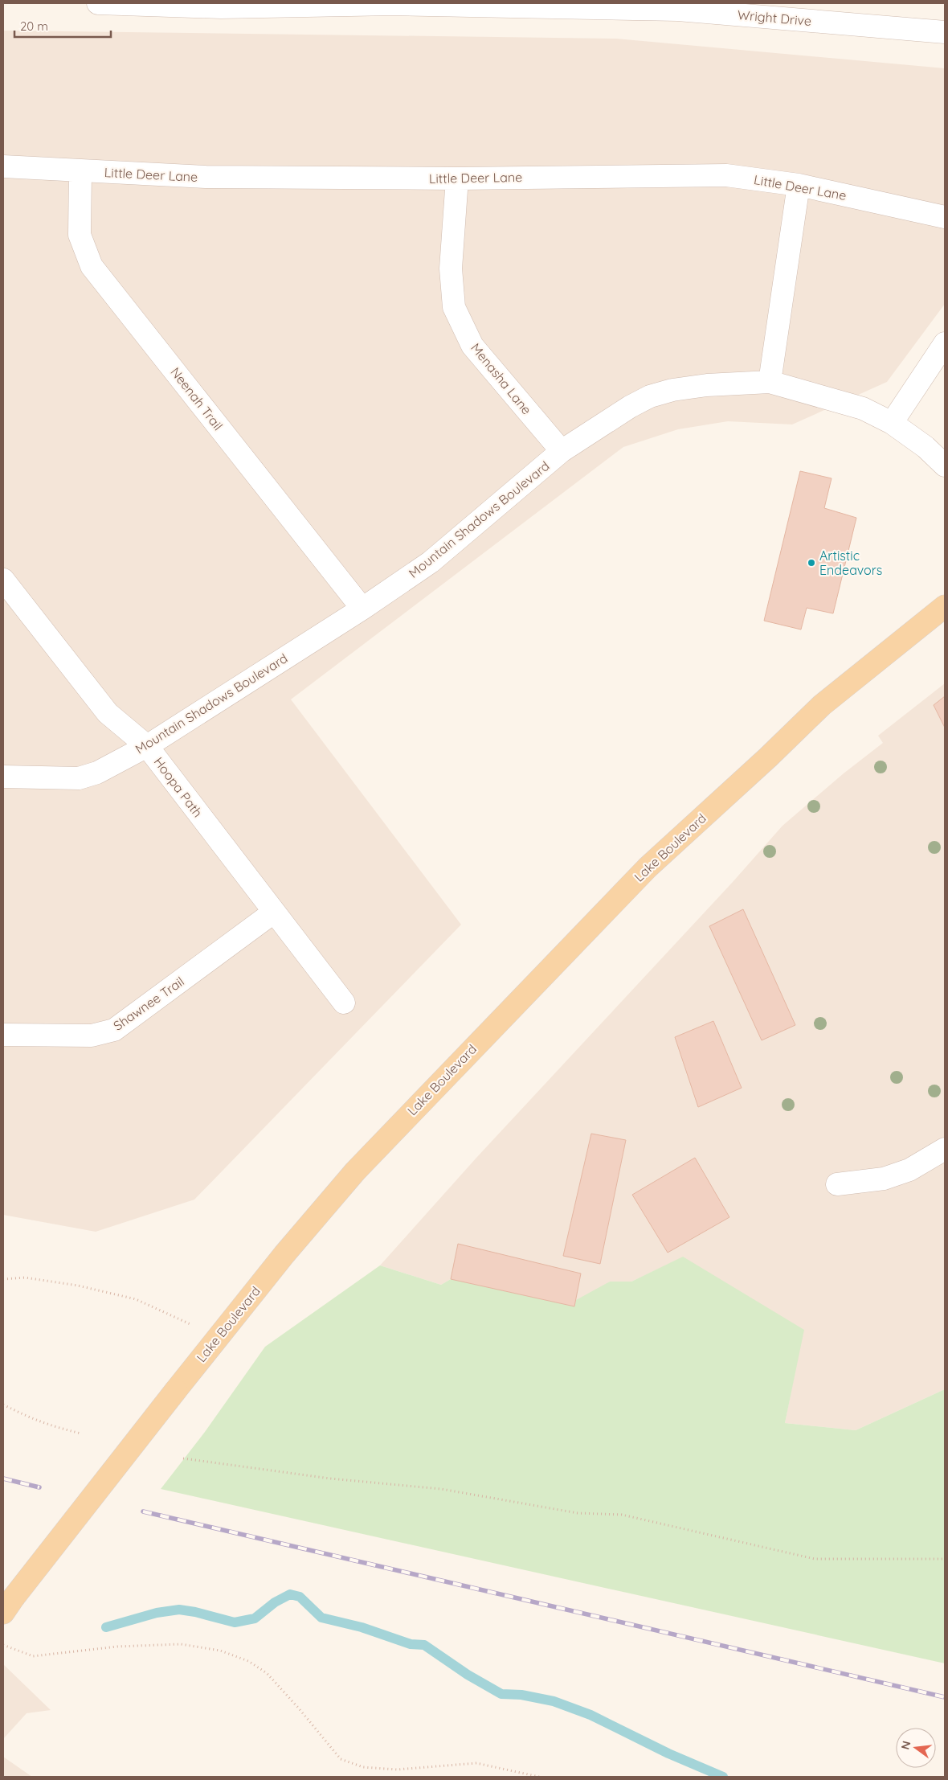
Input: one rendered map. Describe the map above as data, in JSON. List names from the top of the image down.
{
  "streets": {
    "main road": ["Lake Boulevard"],
    "street": [
      "Wright Drive",
      "Little Deer Lane",
      "Menasha Lane",
      "Neenah Trail",
      "Mountain Shadows Boulevard",
      "Hoopa Path",
      "Shawnee Trail"
    ]
  },
  "crossings": [
    ["Little Deer Lane", "Menasha Lane"],
    ["Little Deer Lane", "Neenah Trail"],
    ["Menasha Lane", "Mountain Shadows Boulevard"],
    ["Neenah Trail", "Mountain Shadows Boulevard"],
    ["Mountain Shadows Boulevard", "Hoopa Path"],
    ["Hoopa Path", "Shawnee Trail"]
  ],
  "places": ["Artistic Endeavors"],
  "scale_bar": "20 m",
  "north": "left"
}
